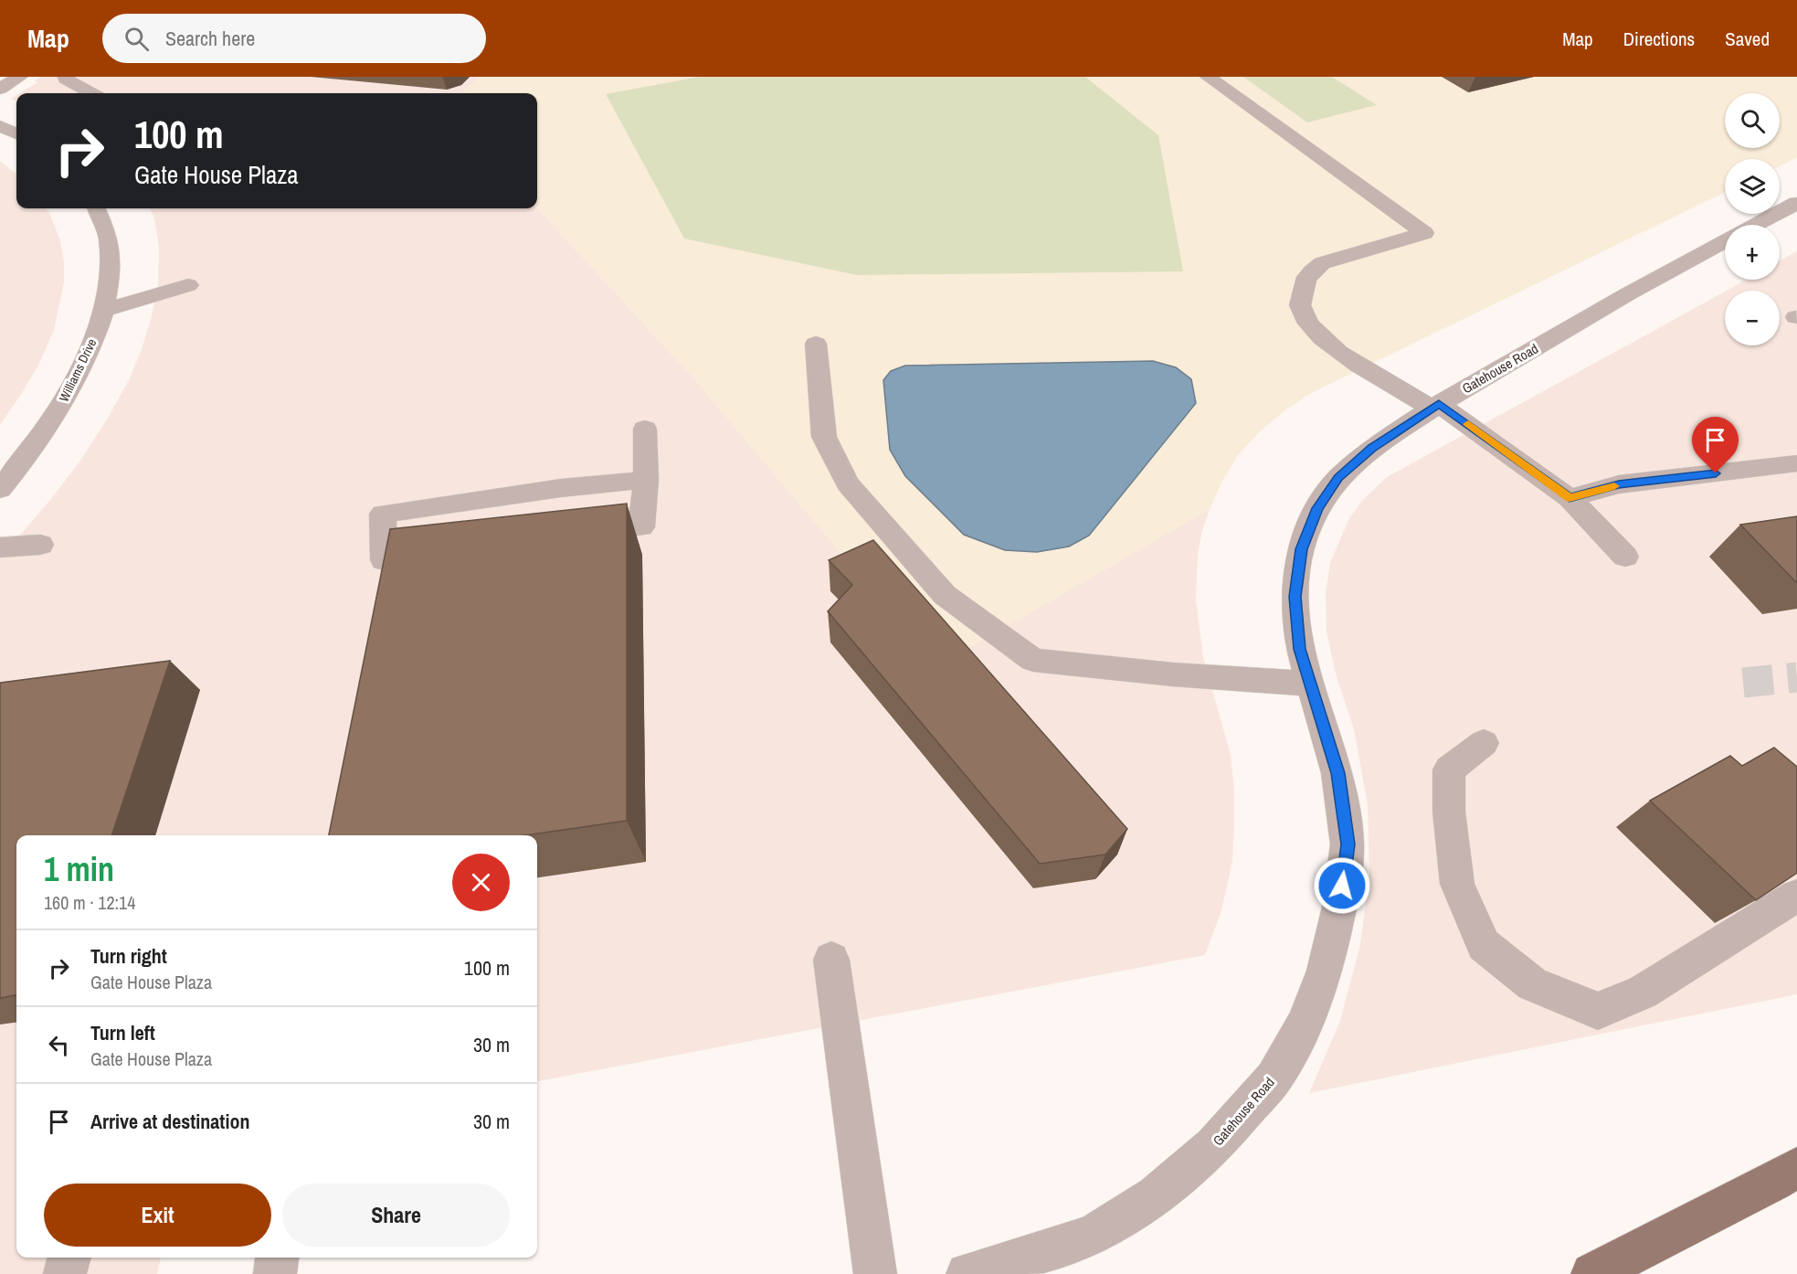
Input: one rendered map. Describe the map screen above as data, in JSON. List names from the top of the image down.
{
  "streets": {
    "street": ["Gatehouse Road", "Williams Drive"]
  },
  "page": {
    "header": "Map",
    "search": "Search here",
    "nav": ["Map", "Directions", "Saved"],
    "map_buttons": ["+", "−"],
    "turn": ["100 m", "Gate House Plaza"],
    "heading": ["1 min", "160 m · 12:14"],
    "list": [
      {
        "name": "Turn right",
        "note": "Gate House Plaza",
        "value": "100 m"
      },
      {
        "name": "Turn left",
        "note": "Gate House Plaza",
        "value": "30 m"
      },
      {
        "name": "Arrive at destination",
        "value": "30 m"
      }
    ],
    "buttons": ["Exit", "Share"]
  }
}
